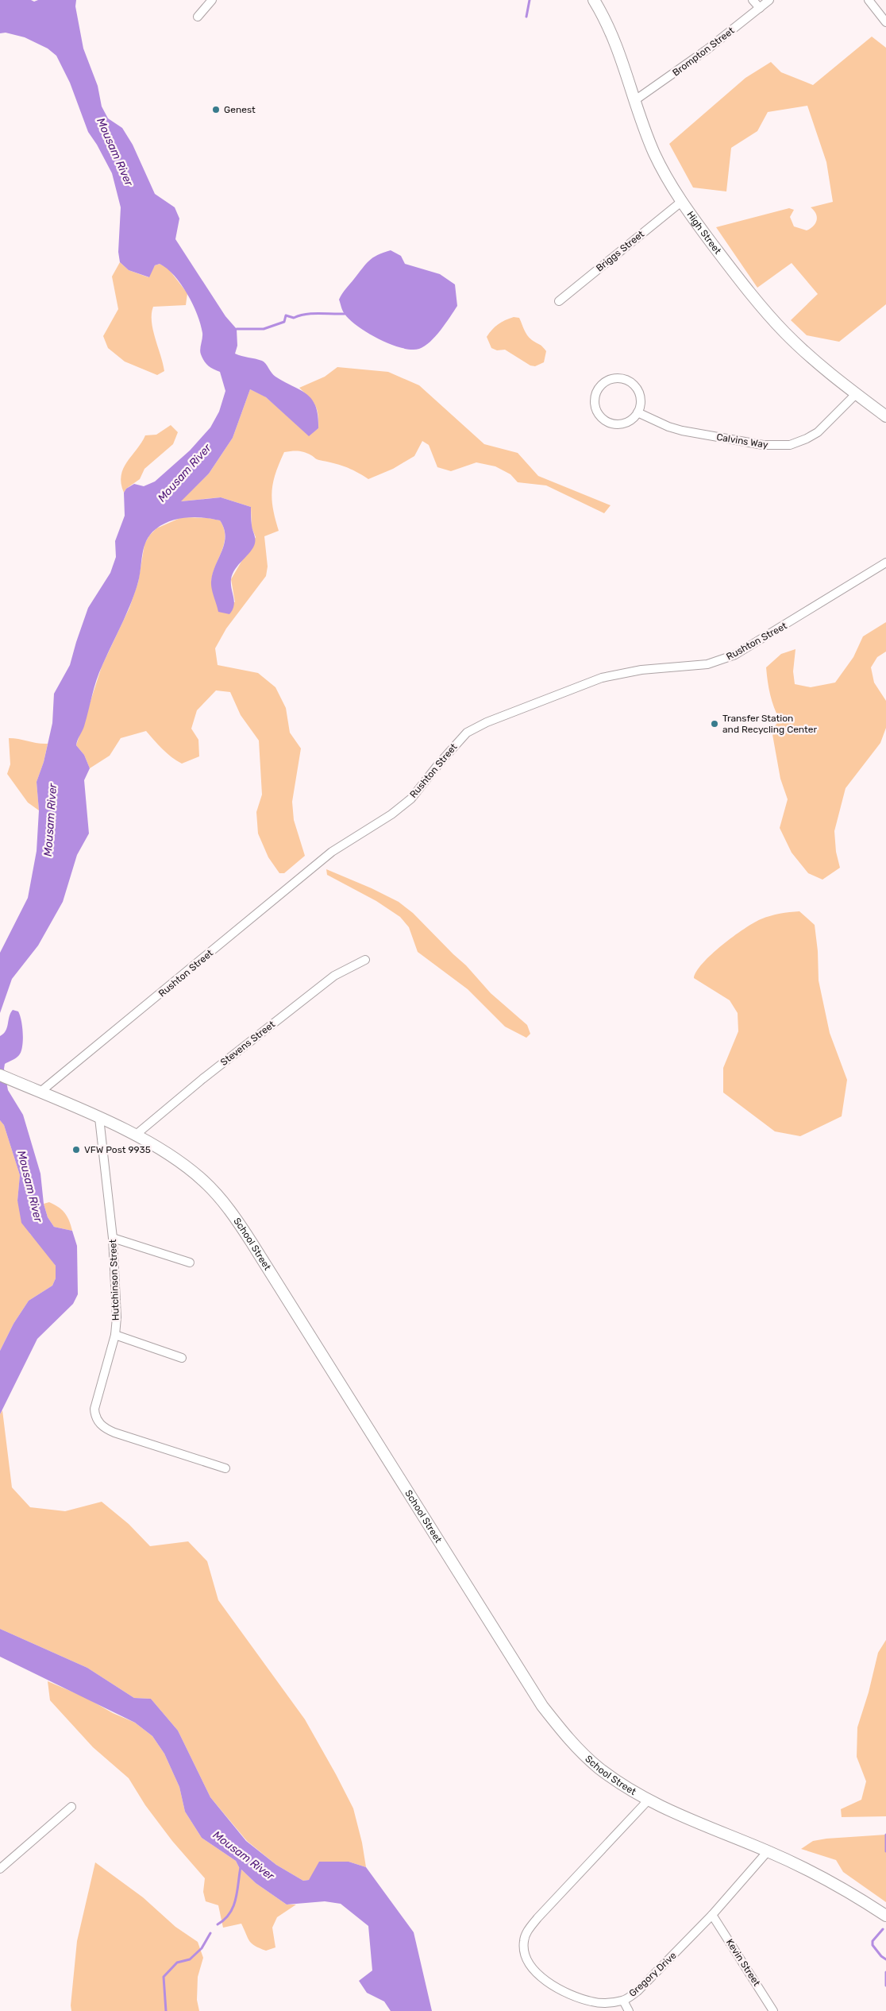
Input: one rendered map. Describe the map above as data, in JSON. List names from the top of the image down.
{
  "streets": {
    "street": [
      "Brompton Street",
      "High Street",
      "Briggs Street",
      "Calvins Way",
      "Rushton Street",
      "Stevens Street",
      "School Street",
      "Hutchinson Street",
      "Kevin Street",
      "Gregory Drive"
    ]
  },
  "crossings": [
    ["Brompton Street", "High Street"],
    ["High Street", "Briggs Street"],
    ["High Street", "Calvins Way"],
    ["Rushton Street", "School Street"],
    ["Stevens Street", "School Street"],
    ["School Street", "Hutchinson Street"],
    ["School Street", "Gregory Drive"],
    ["Kevin Street", "Gregory Drive"]
  ],
  "water": ["Mousam River"],
  "places": ["Genest", "Transfer Station and Recycling Center", "VFW Post 9935"]
}
